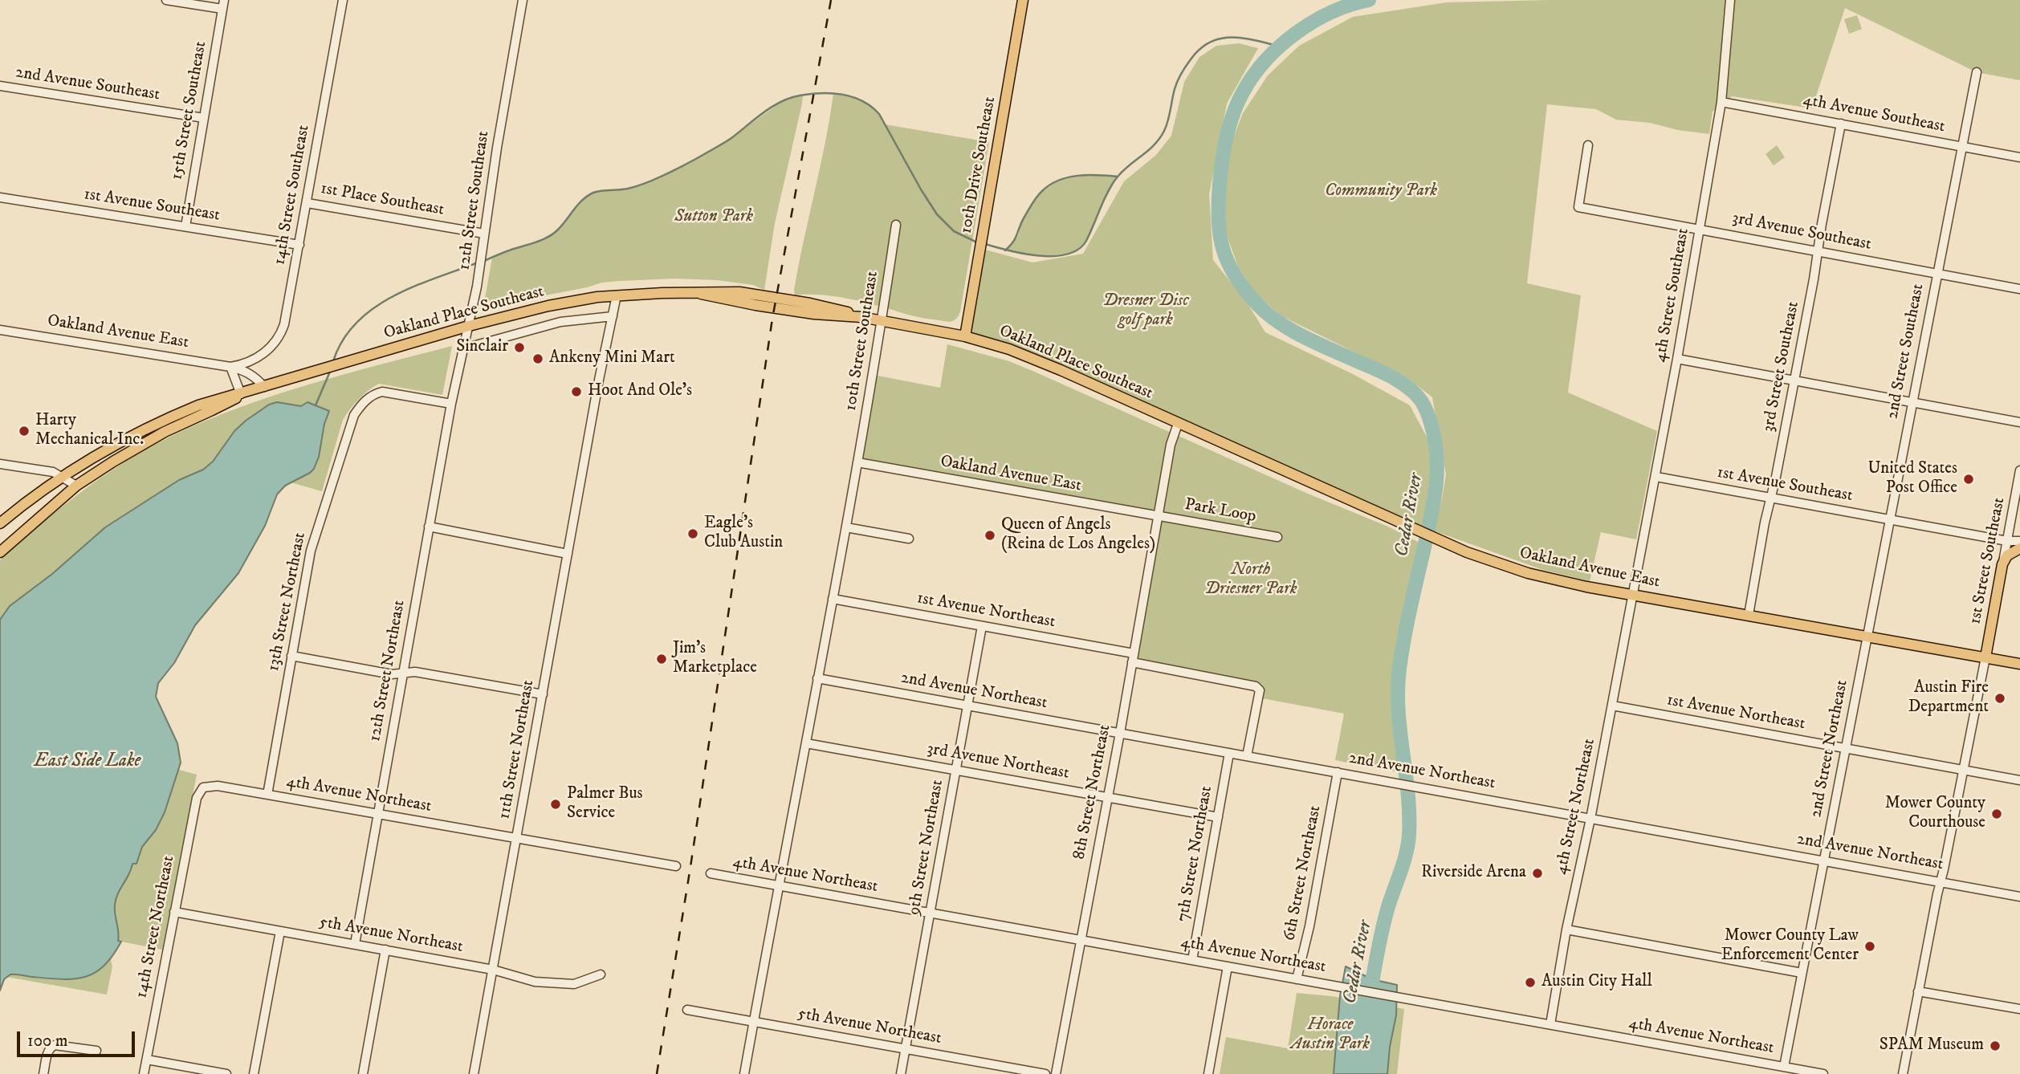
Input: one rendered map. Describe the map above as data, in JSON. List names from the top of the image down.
{
  "streets": {
    "main road": [
      "10th Drive Southeast",
      "Oakland Place Southeast",
      "Oakland Avenue East",
      "1st Street Southeast"
    ],
    "street": [
      "2nd Avenue Southeast",
      "15th Street Southeast",
      "4th Avenue Southeast",
      "14th Street Southeast",
      "1st Place Southeast",
      "12th Street Southeast",
      "1st Avenue Southeast",
      "3rd Avenue Southeast",
      "4th Street Southeast",
      "10th Street Southeast",
      "2nd Street Southeast",
      "3rd Street Southeast",
      "Park Loop",
      "13th Street Northeast",
      "1st Avenue Northeast",
      "12th Street Northeast",
      "2nd Avenue Northeast",
      "2nd Street Northeast",
      "11th Street Northeast",
      "3rd Avenue Northeast",
      "8th Street Northeast",
      "4th Avenue Northeast",
      "4th Street Northeast",
      "9th Street Northeast",
      "7th Street Northeast",
      "6th Street Northeast",
      "14th Street Northeast",
      "5th Avenue Northeast"
    ]
  },
  "crossings": [
    ["2nd Avenue Southeast", "15th Street Southeast"],
    ["15th Street Southeast", "1st Avenue Southeast"],
    ["4th Avenue Southeast", "4th Street Southeast"],
    ["4th Avenue Southeast", "2nd Street Southeast"],
    ["4th Avenue Southeast", "3rd Street Southeast"],
    ["10th Drive Southeast", "Oakland Place Southeast"],
    ["14th Street Southeast", "1st Place Southeast"],
    ["14th Street Southeast", "1st Avenue Southeast"],
    ["14th Street Southeast", "Oakland Avenue East"],
    ["1st Place Southeast", "12th Street Southeast"],
    ["12th Street Southeast", "Oakland Place Southeast"],
    ["12th Street Southeast", "13th Street Northeast"],
    ["12th Street Southeast", "12th Street Northeast"],
    ["1st Avenue Southeast", "4th Street Southeast"],
    ["1st Avenue Southeast", "2nd Street Southeast"],
    ["1st Avenue Southeast", "3rd Street Southeast"],
    ["1st Avenue Southeast", "1st Street Southeast"],
    ["3rd Avenue Southeast", "4th Street Southeast"],
    ["3rd Avenue Southeast", "2nd Street Southeast"],
    ["3rd Avenue Southeast", "3rd Street Southeast"],
    ["4th Street Southeast", "Oakland Avenue East"],
    ["4th Street Southeast", "4th Street Northeast"],
    ["Oakland Place Southeast", "Oakland Avenue East"],
    ["Oakland Place Southeast", "10th Street Southeast"],
    ["Oakland Place Southeast", "11th Street Northeast"],
    ["Oakland Place Southeast", "8th Street Northeast"],
    ["Oakland Avenue East", "10th Street Southeast"],
    ["Oakland Avenue East", "2nd Street Southeast"],
    ["Oakland Avenue East", "3rd Street Southeast"],
    ["Oakland Avenue East", "Park Loop"],
    ["Oakland Avenue East", "1st Street Southeast"],
    ["Oakland Avenue East", "2nd Street Northeast"],
    ["Oakland Avenue East", "8th Street Northeast"],
    ["Oakland Avenue East", "4th Street Northeast"],
    ["10th Street Southeast", "1st Avenue Northeast"],
    ["10th Street Southeast", "2nd Avenue Northeast"],
    ["10th Street Southeast", "3rd Avenue Northeast"],
    ["10th Street Southeast", "4th Avenue Northeast"],
    ["10th Street Southeast", "5th Avenue Northeast"],
    ["2nd Street Southeast", "2nd Street Northeast"],
    ["Park Loop", "8th Street Northeast"],
    ["13th Street Northeast", "12th Street Northeast"],
    ["13th Street Northeast", "4th Avenue Northeast"],
    ["1st Avenue Northeast", "2nd Avenue Northeast"],
    ["1st Avenue Northeast", "2nd Street Northeast"],
    ["1st Avenue Northeast", "8th Street Northeast"],
    ["1st Avenue Northeast", "4th Street Northeast"],
    ["1st Avenue Northeast", "9th Street Northeast"],
    ["12th Street Northeast", "4th Avenue Northeast"],
    ["12th Street Northeast", "5th Avenue Northeast"],
    ["2nd Avenue Northeast", "2nd Street Northeast"],
    ["2nd Avenue Northeast", "8th Street Northeast"],
    ["2nd Avenue Northeast", "4th Street Northeast"],
    ["2nd Avenue Northeast", "9th Street Northeast"],
    ["2nd Avenue Northeast", "7th Street Northeast"],
    ["2nd Avenue Northeast", "6th Street Northeast"],
    ["2nd Street Northeast", "4th Avenue Northeast"],
    ["11th Street Northeast", "4th Avenue Northeast"],
    ["11th Street Northeast", "5th Avenue Northeast"],
    ["3rd Avenue Northeast", "8th Street Northeast"],
    ["3rd Avenue Northeast", "9th Street Northeast"],
    ["3rd Avenue Northeast", "7th Street Northeast"],
    ["8th Street Northeast", "4th Avenue Northeast"],
    ["4th Avenue Northeast", "4th Street Northeast"],
    ["4th Avenue Northeast", "9th Street Northeast"],
    ["4th Avenue Northeast", "7th Street Northeast"],
    ["4th Avenue Northeast", "6th Street Northeast"],
    ["4th Avenue Northeast", "14th Street Northeast"],
    ["9th Street Northeast", "5th Avenue Northeast"],
    ["14th Street Northeast", "5th Avenue Northeast"]
  ],
  "water": ["Cedar River", "East Side Lake"],
  "parks": [
    "Community Park",
    "Sutton Park",
    "Dresner Disc golf park",
    "North Driesner Park",
    "Horace Austin Park"
  ],
  "places": [
    "Sinclair",
    "Ankeny Mini Mart",
    "Hoot And Ole's",
    "Harty Mechanical Inc.",
    "United States Post Office",
    "Eagle's Club Austin",
    "Queen of Angels (Reina de Los Angeles)",
    "Jim's Marketplace",
    "Austin Fire Department",
    "Palmer Bus Service",
    "Mower County Courthouse",
    "Riverside Arena",
    "Mower County Law Enforcement Center",
    "Austin City Hall",
    "SPAM Museum"
  ],
  "scale_bar": "100 m"
}
